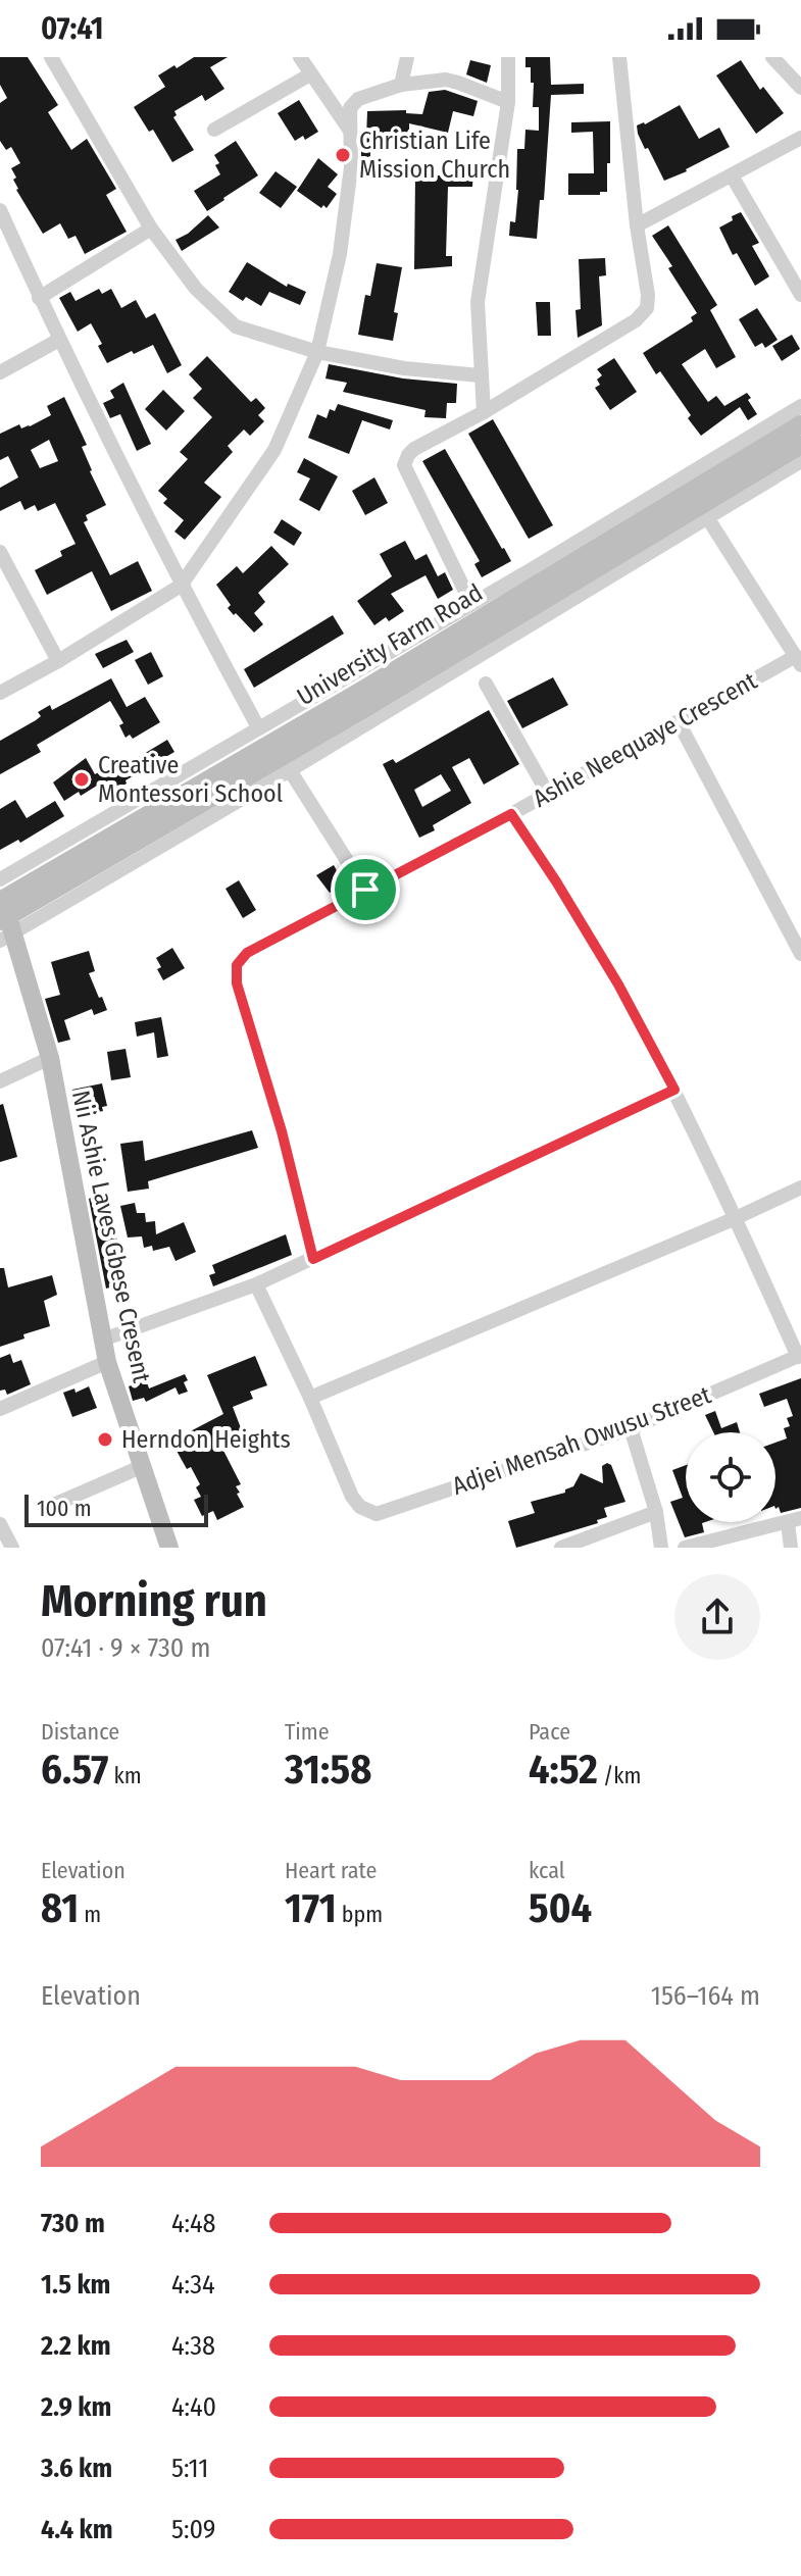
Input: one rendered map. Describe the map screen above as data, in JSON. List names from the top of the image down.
{
  "streets": {
    "street": [
      "University Farm Road",
      "Ashie Neequaye Crescent",
      "Nii Ashie Laves Gbese Cresent",
      "Adjei Mensah Owusu Street"
    ]
  },
  "crossings": [
    ["University Farm Road", "Nii Ashie Laves Gbese Cresent"]
  ],
  "places": ["Christian Life Mission Church", "Creative Montessori School", "Herndon Heights"],
  "scale_bar": "100 m",
  "page": {
    "status": "07:41",
    "scale": "100 m",
    "heading": ["Morning run", "07:41 · 9 × 730 m"],
    "stats": [
      ["Distance", "6.57 km"],
      ["Time", "31:58"],
      ["Pace", "4:52 /km"],
      ["Elevation", "81 m"],
      ["Heart rate", "171 bpm"],
      ["kcal", "504"]
    ],
    "chart": ["Elevation", "156–164 m"],
    "list": [
      {
        "name": "730 m",
        "note": "4:48"
      },
      {
        "name": "1.5 km",
        "note": "4:34"
      },
      {
        "name": "2.2 km",
        "note": "4:38"
      },
      {
        "name": "2.9 km",
        "note": "4:40"
      },
      {
        "name": "3.6 km",
        "note": "5:11"
      },
      {
        "name": "4.4 km",
        "note": "5:09"
      }
    ]
  }
}
